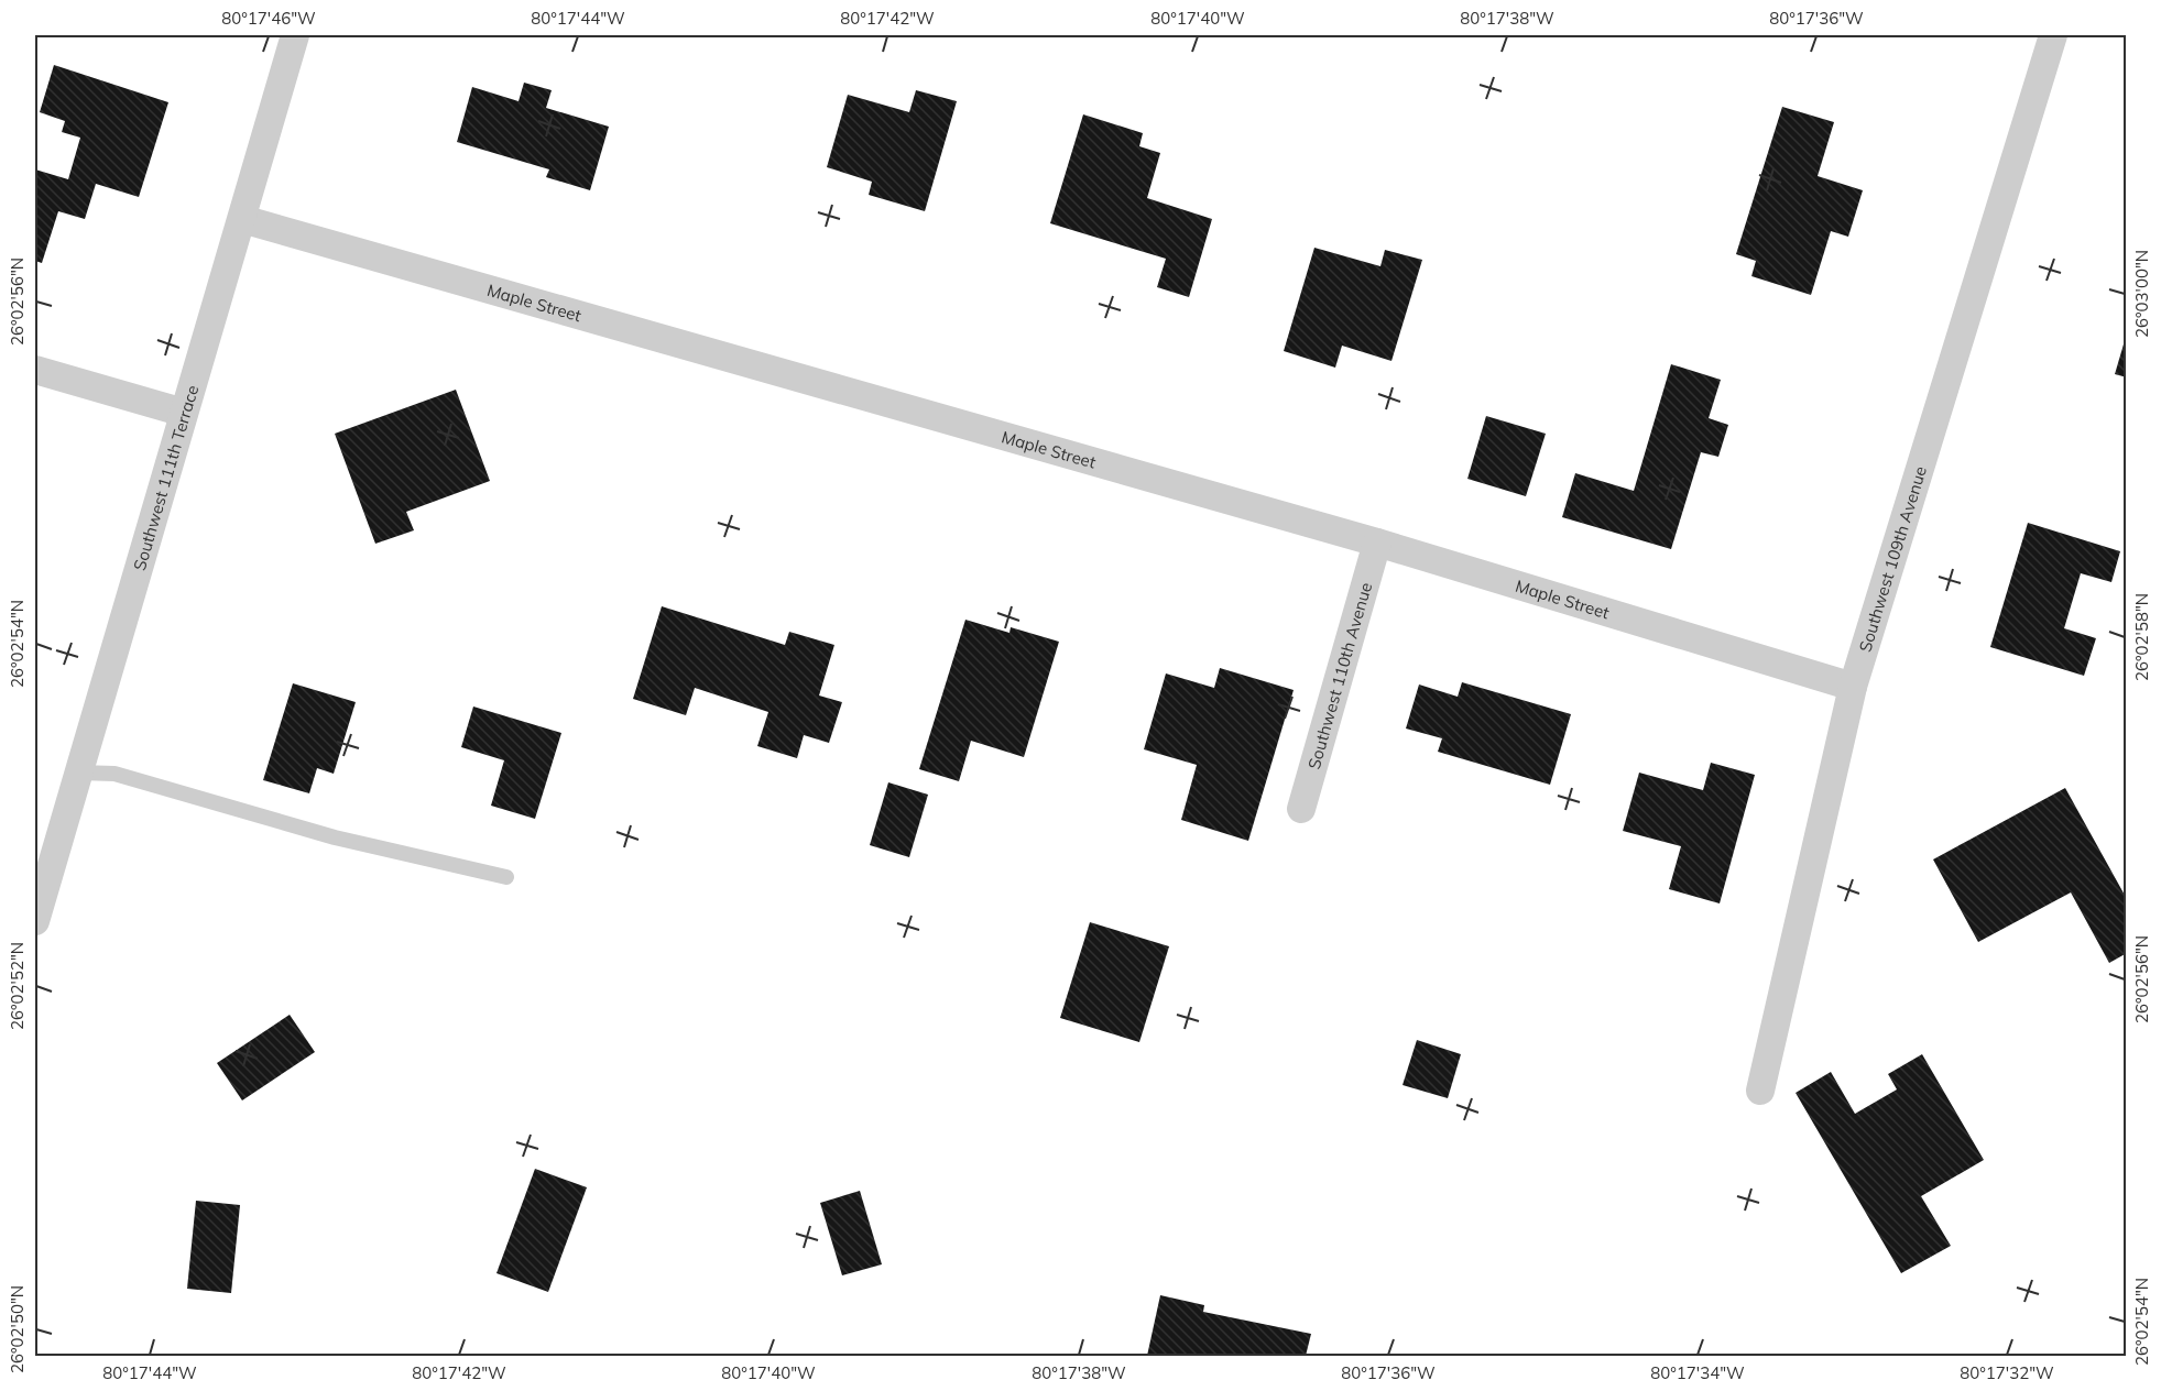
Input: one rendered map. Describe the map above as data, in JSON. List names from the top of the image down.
{
  "streets": {
    "street": [
      "Maple Street",
      "Southwest 111th Terrace",
      "Southwest 109th Avenue",
      "Southwest 110th Avenue"
    ]
  },
  "crossings": [
    ["Maple Street", "Southwest 111th Terrace"],
    ["Maple Street", "Southwest 109th Avenue"],
    ["Maple Street", "Southwest 110th Avenue"]
  ],
  "coordinates": [
    "80°17'46\"W",
    "80°17'44\"W",
    "80°17'42\"W",
    "80°17'40\"W",
    "80°17'38\"W",
    "80°17'36\"W",
    "26°03'00\"N",
    "26°02'56\"N",
    "26°02'58\"N",
    "26°02'54\"N",
    "26°02'52\"N",
    "26°02'50\"N",
    "80°17'34\"W",
    "80°17'32\"W"
  ]
}
